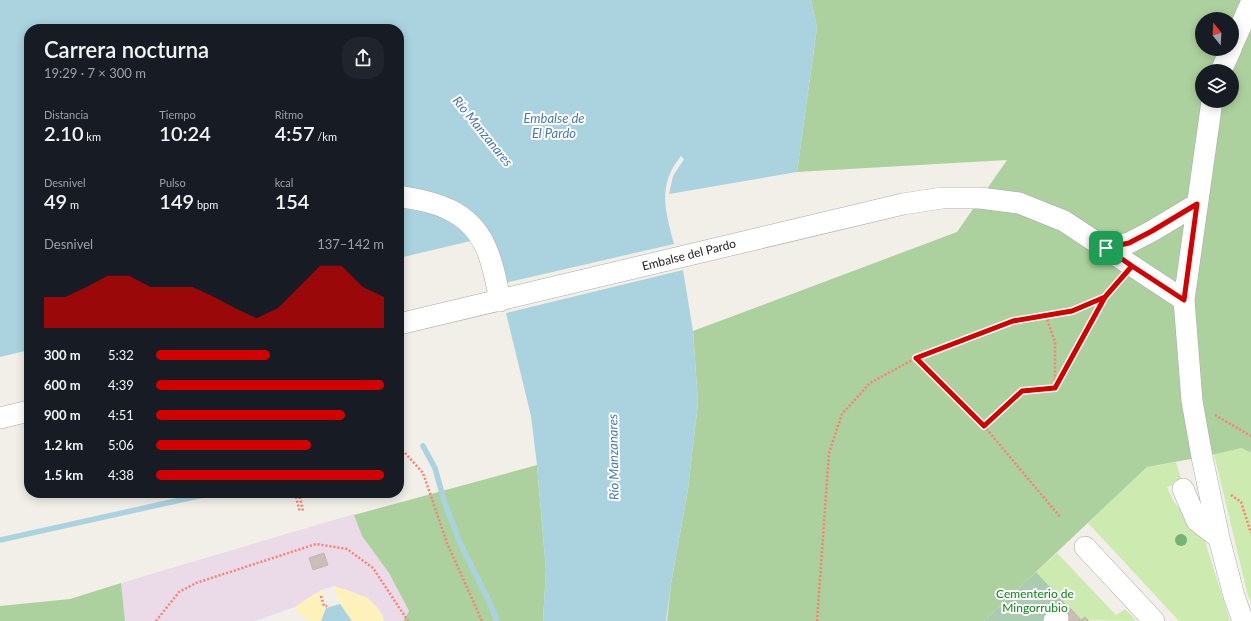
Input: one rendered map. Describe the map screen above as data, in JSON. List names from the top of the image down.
{
  "streets": {
    "street": ["Embalse del Pardo"]
  },
  "water": ["Embalse de El Pardo", "Río Manzanares"],
  "parks": ["Cementerio de Mingorrubio"],
  "north": "top",
  "page": {
    "heading": ["Carrera nocturna", "19:29 · 7 × 300 m"],
    "stats": [
      ["Distancia", "2.10 km"],
      ["Tiempo", "10:24"],
      ["Ritmo", "4:57 /km"],
      ["Desnivel", "49 m"],
      ["Pulso", "149 bpm"],
      ["kcal", "154"]
    ],
    "chart": ["Desnivel", "137–142 m"],
    "list": [
      {
        "name": "300 m",
        "note": "5:32"
      },
      {
        "name": "600 m",
        "note": "4:39"
      },
      {
        "name": "900 m",
        "note": "4:51"
      },
      {
        "name": "1.2 km",
        "note": "5:06"
      },
      {
        "name": "1.5 km",
        "note": "4:38"
      }
    ]
  }
}
